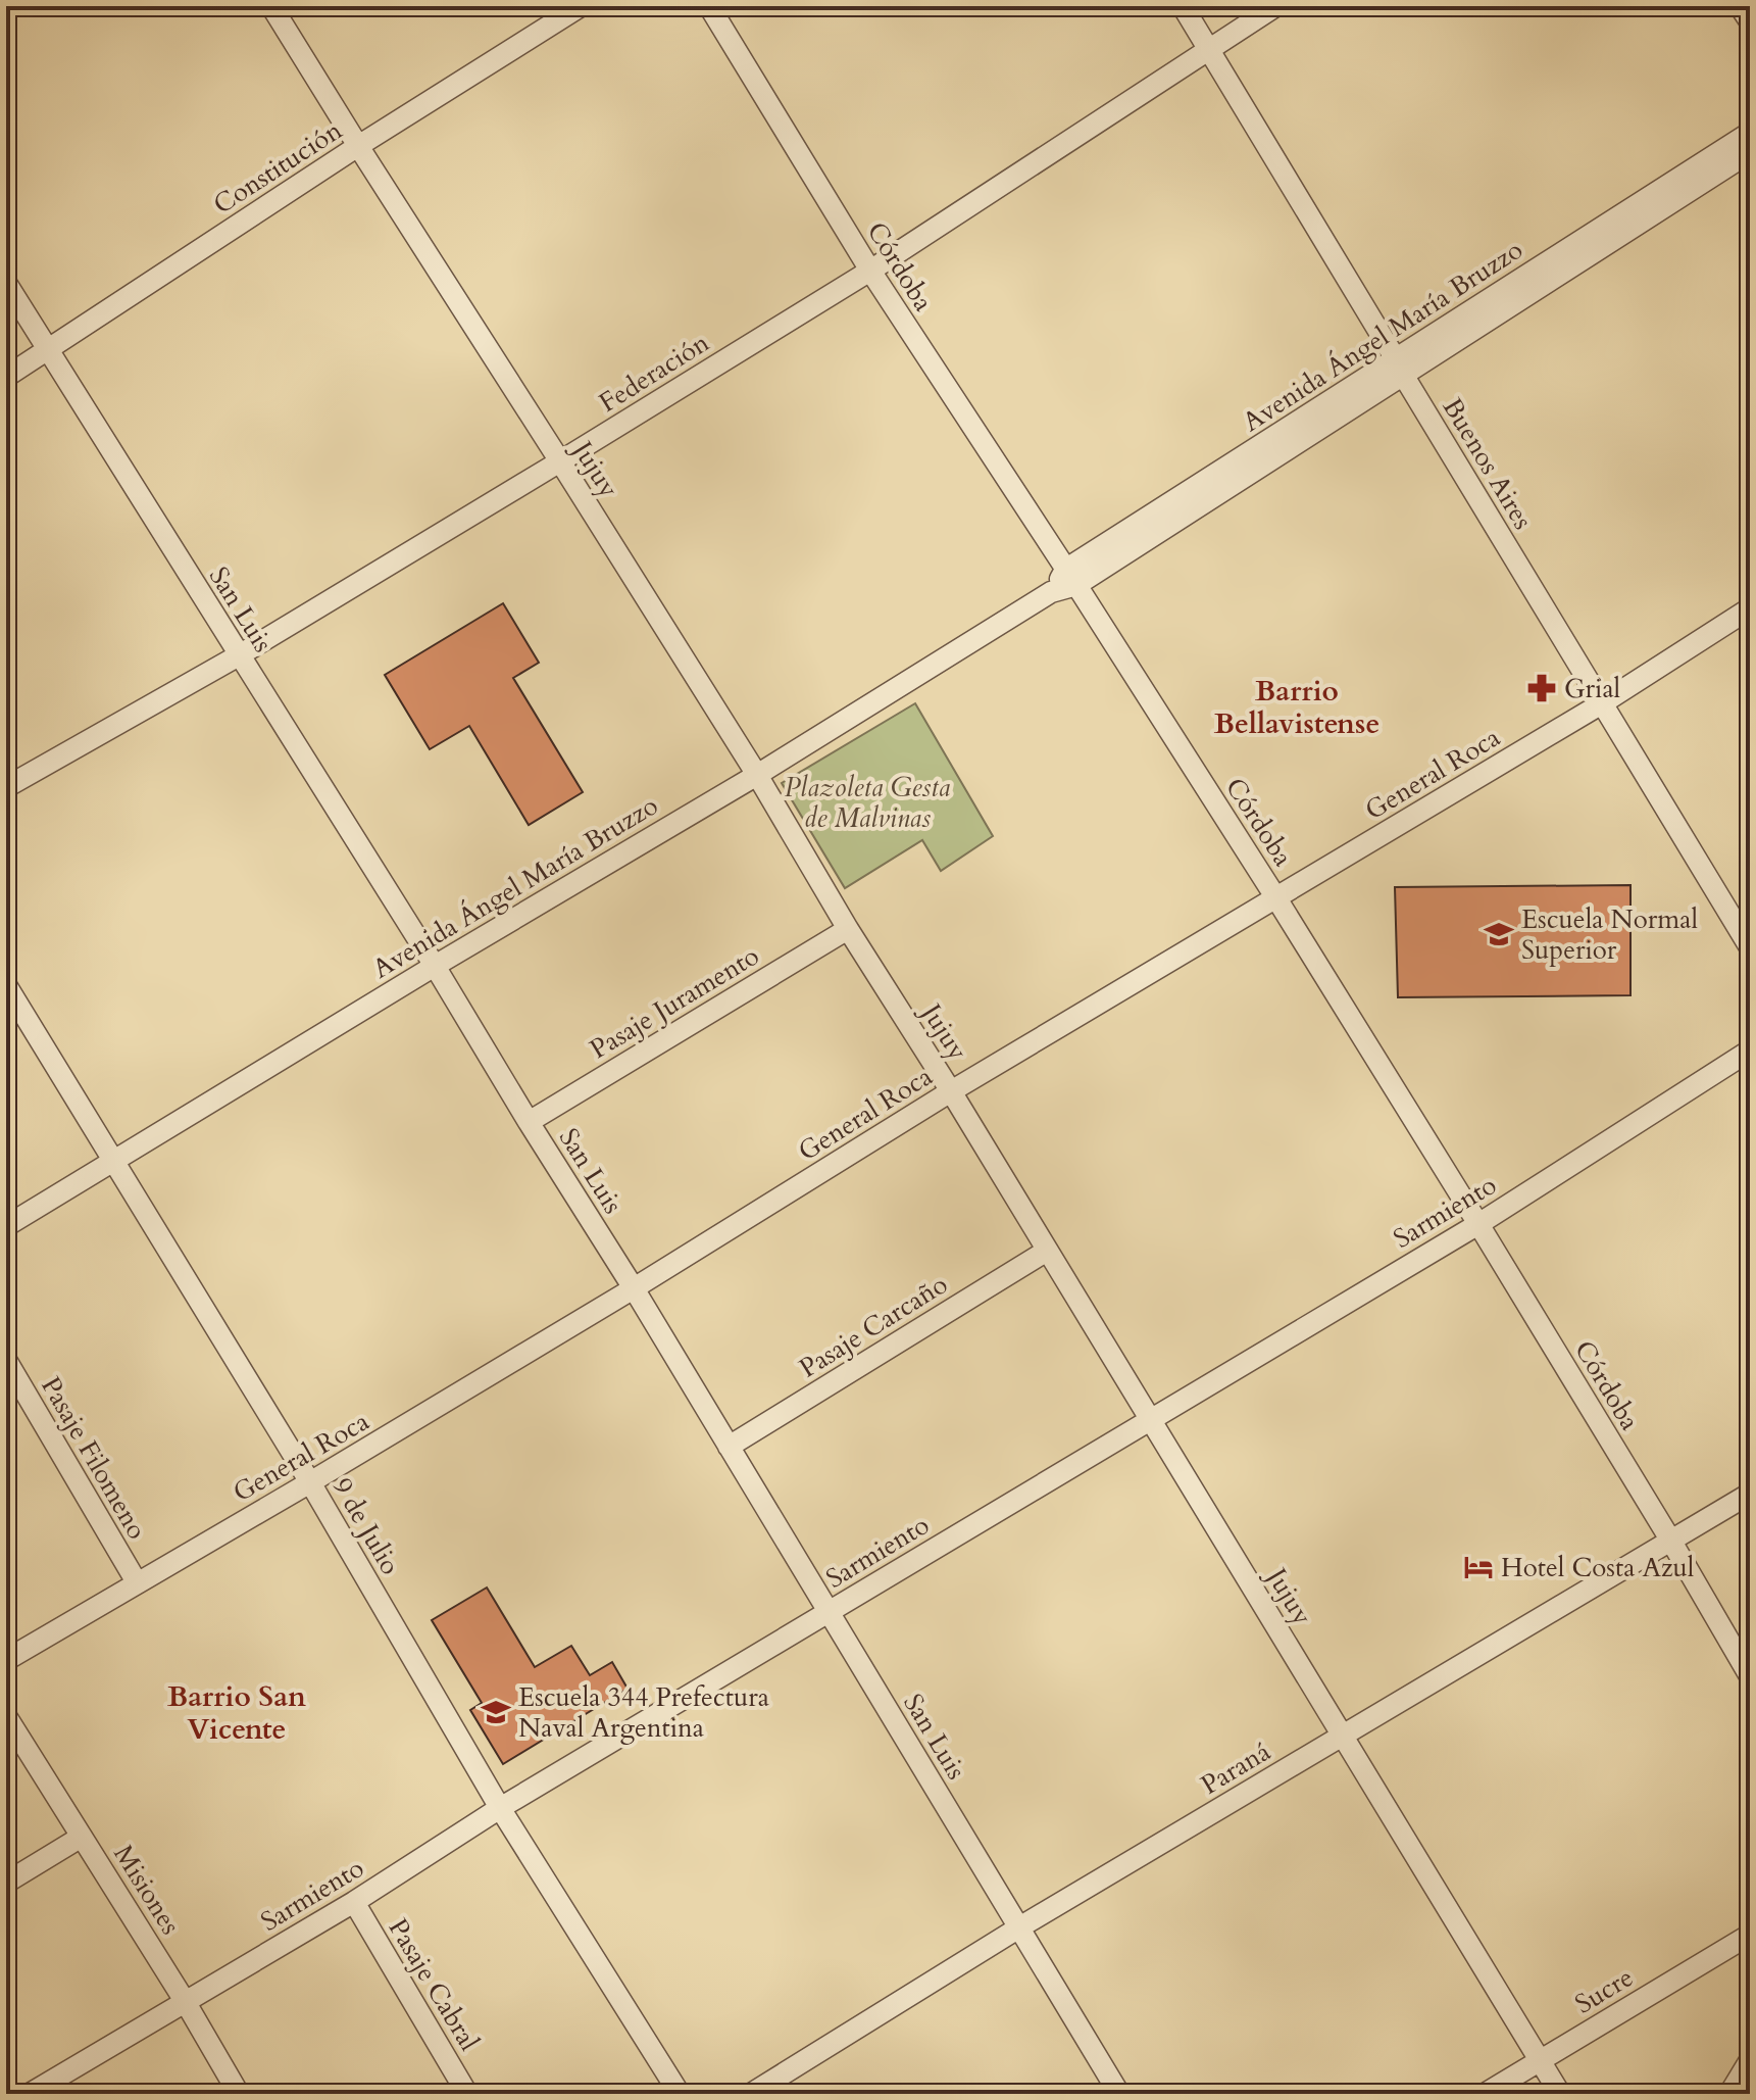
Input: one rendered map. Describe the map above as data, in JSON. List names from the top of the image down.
{
  "streets": {
    "street": [
      "Constitución",
      "Córdoba",
      "Avenida Ángel María Bruzzo",
      "Federación",
      "Buenos Aires",
      "Jujuy",
      "San Luis",
      "General Roca",
      "Pasaje Juramento",
      "Sarmiento",
      "Pasaje Carcaño",
      "Pasaje Filomeno",
      "9 de Julio",
      "Paraná",
      "Misiones",
      "Pasaje Cabral",
      "Sucre"
    ]
  },
  "crossings": [
    ["Constitución", "Jujuy"],
    ["Constitución", "San Luis"],
    ["Córdoba", "Avenida Ángel María Bruzzo"],
    ["Córdoba", "Federación"],
    ["Córdoba", "General Roca"],
    ["Córdoba", "Sarmiento"],
    ["Córdoba", "Paraná"],
    ["Avenida Ángel María Bruzzo", "Buenos Aires"],
    ["Avenida Ángel María Bruzzo", "Jujuy"],
    ["Avenida Ángel María Bruzzo", "San Luis"],
    ["Avenida Ángel María Bruzzo", "9 de Julio"],
    ["Federación", "Buenos Aires"],
    ["Federación", "Jujuy"],
    ["Federación", "San Luis"],
    ["Buenos Aires", "General Roca"],
    ["Jujuy", "General Roca"],
    ["Jujuy", "Pasaje Juramento"],
    ["Jujuy", "Sarmiento"],
    ["Jujuy", "Pasaje Carcaño"],
    ["Jujuy", "Paraná"],
    ["Jujuy", "Sucre"],
    ["San Luis", "General Roca"],
    ["San Luis", "Pasaje Juramento"],
    ["San Luis", "Sarmiento"],
    ["San Luis", "Pasaje Carcaño"],
    ["San Luis", "Paraná"],
    ["General Roca", "Pasaje Filomeno"],
    ["General Roca", "9 de Julio"],
    ["Sarmiento", "9 de Julio"],
    ["Sarmiento", "Misiones"],
    ["Sarmiento", "Pasaje Cabral"]
  ],
  "districts": ["Barrio Bellavistense", "Barrio San Vicente"],
  "parks": ["Plazoleta Gesta de Malvinas"],
  "places": {
    "pharmacy": ["Grial"],
    "school or university": ["Escuela Normal Superior", "Escuela 344 Prefectura Naval Argentina"],
    "hotel": ["Hotel Costa Azul"]
  }
}
